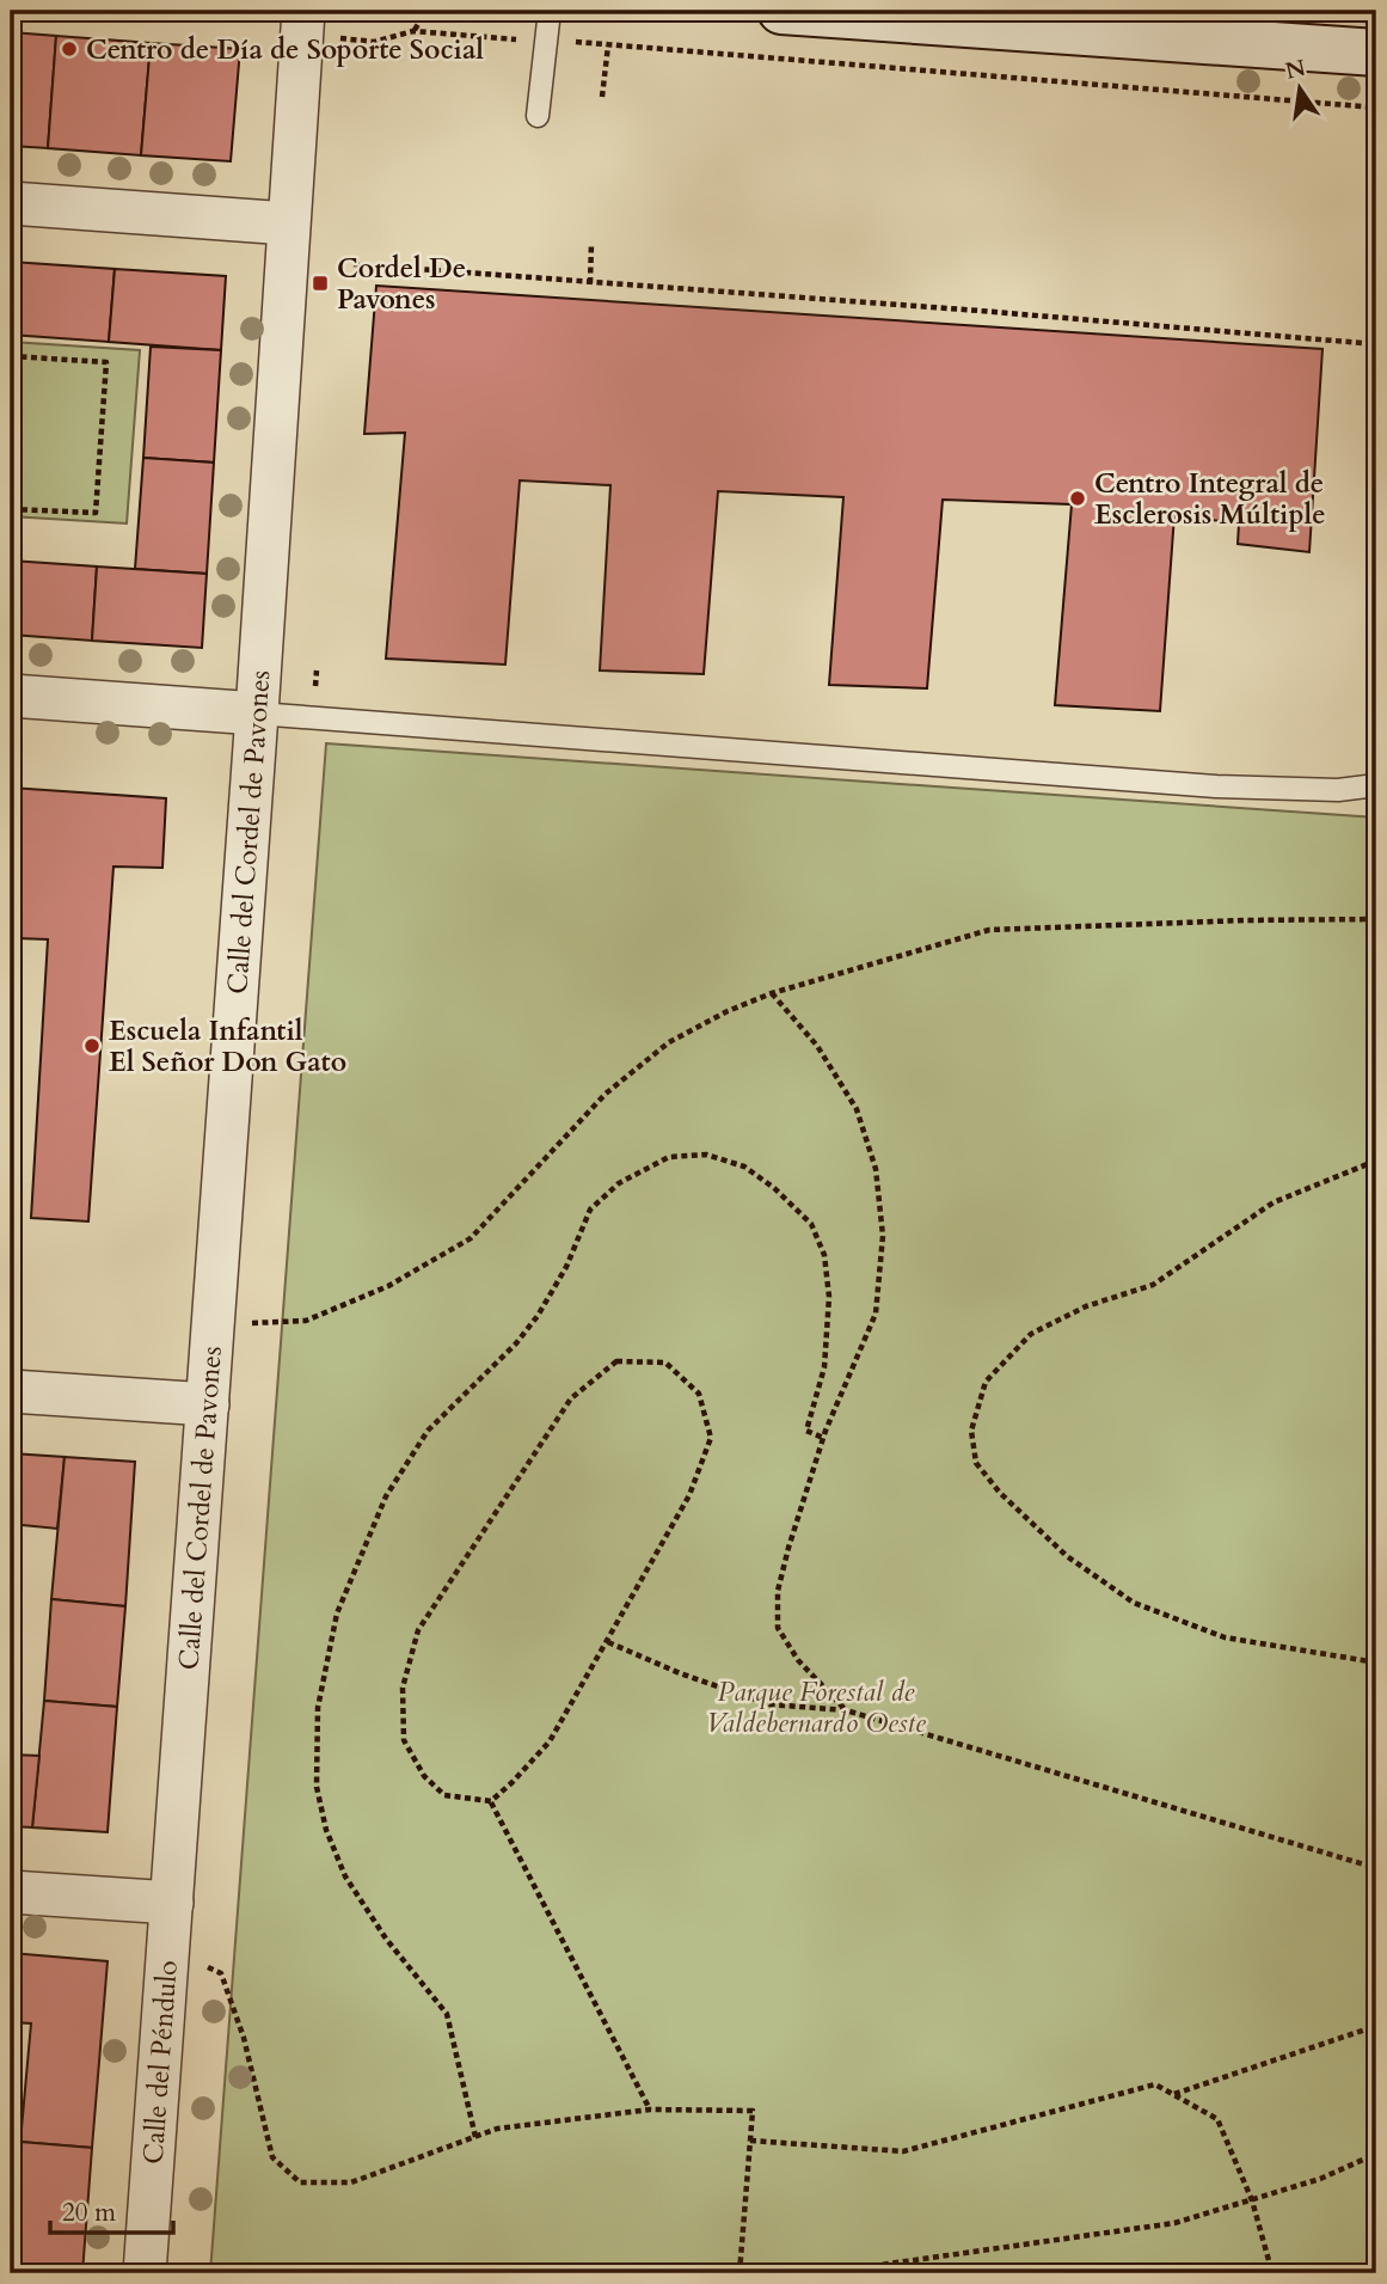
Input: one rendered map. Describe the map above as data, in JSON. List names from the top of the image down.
{
  "streets": {
    "street": ["Calle del Cordel de Pavones", "Calle del Péndulo"]
  },
  "crossings": [
    ["Calle del Cordel de Pavones", "Calle del Péndulo"]
  ],
  "parks": ["Parque Forestal de Valdebernardo Oeste"],
  "places": {
    "other": ["Centro de Día de Soporte Social", "Centro Integral de Esclerosis Múltiple", "Escuela Infantil El Señor Don Gato"],
    "transit": ["Cordel De Pavones"]
  },
  "scale_bar": "20 m",
  "north": "top"
}
